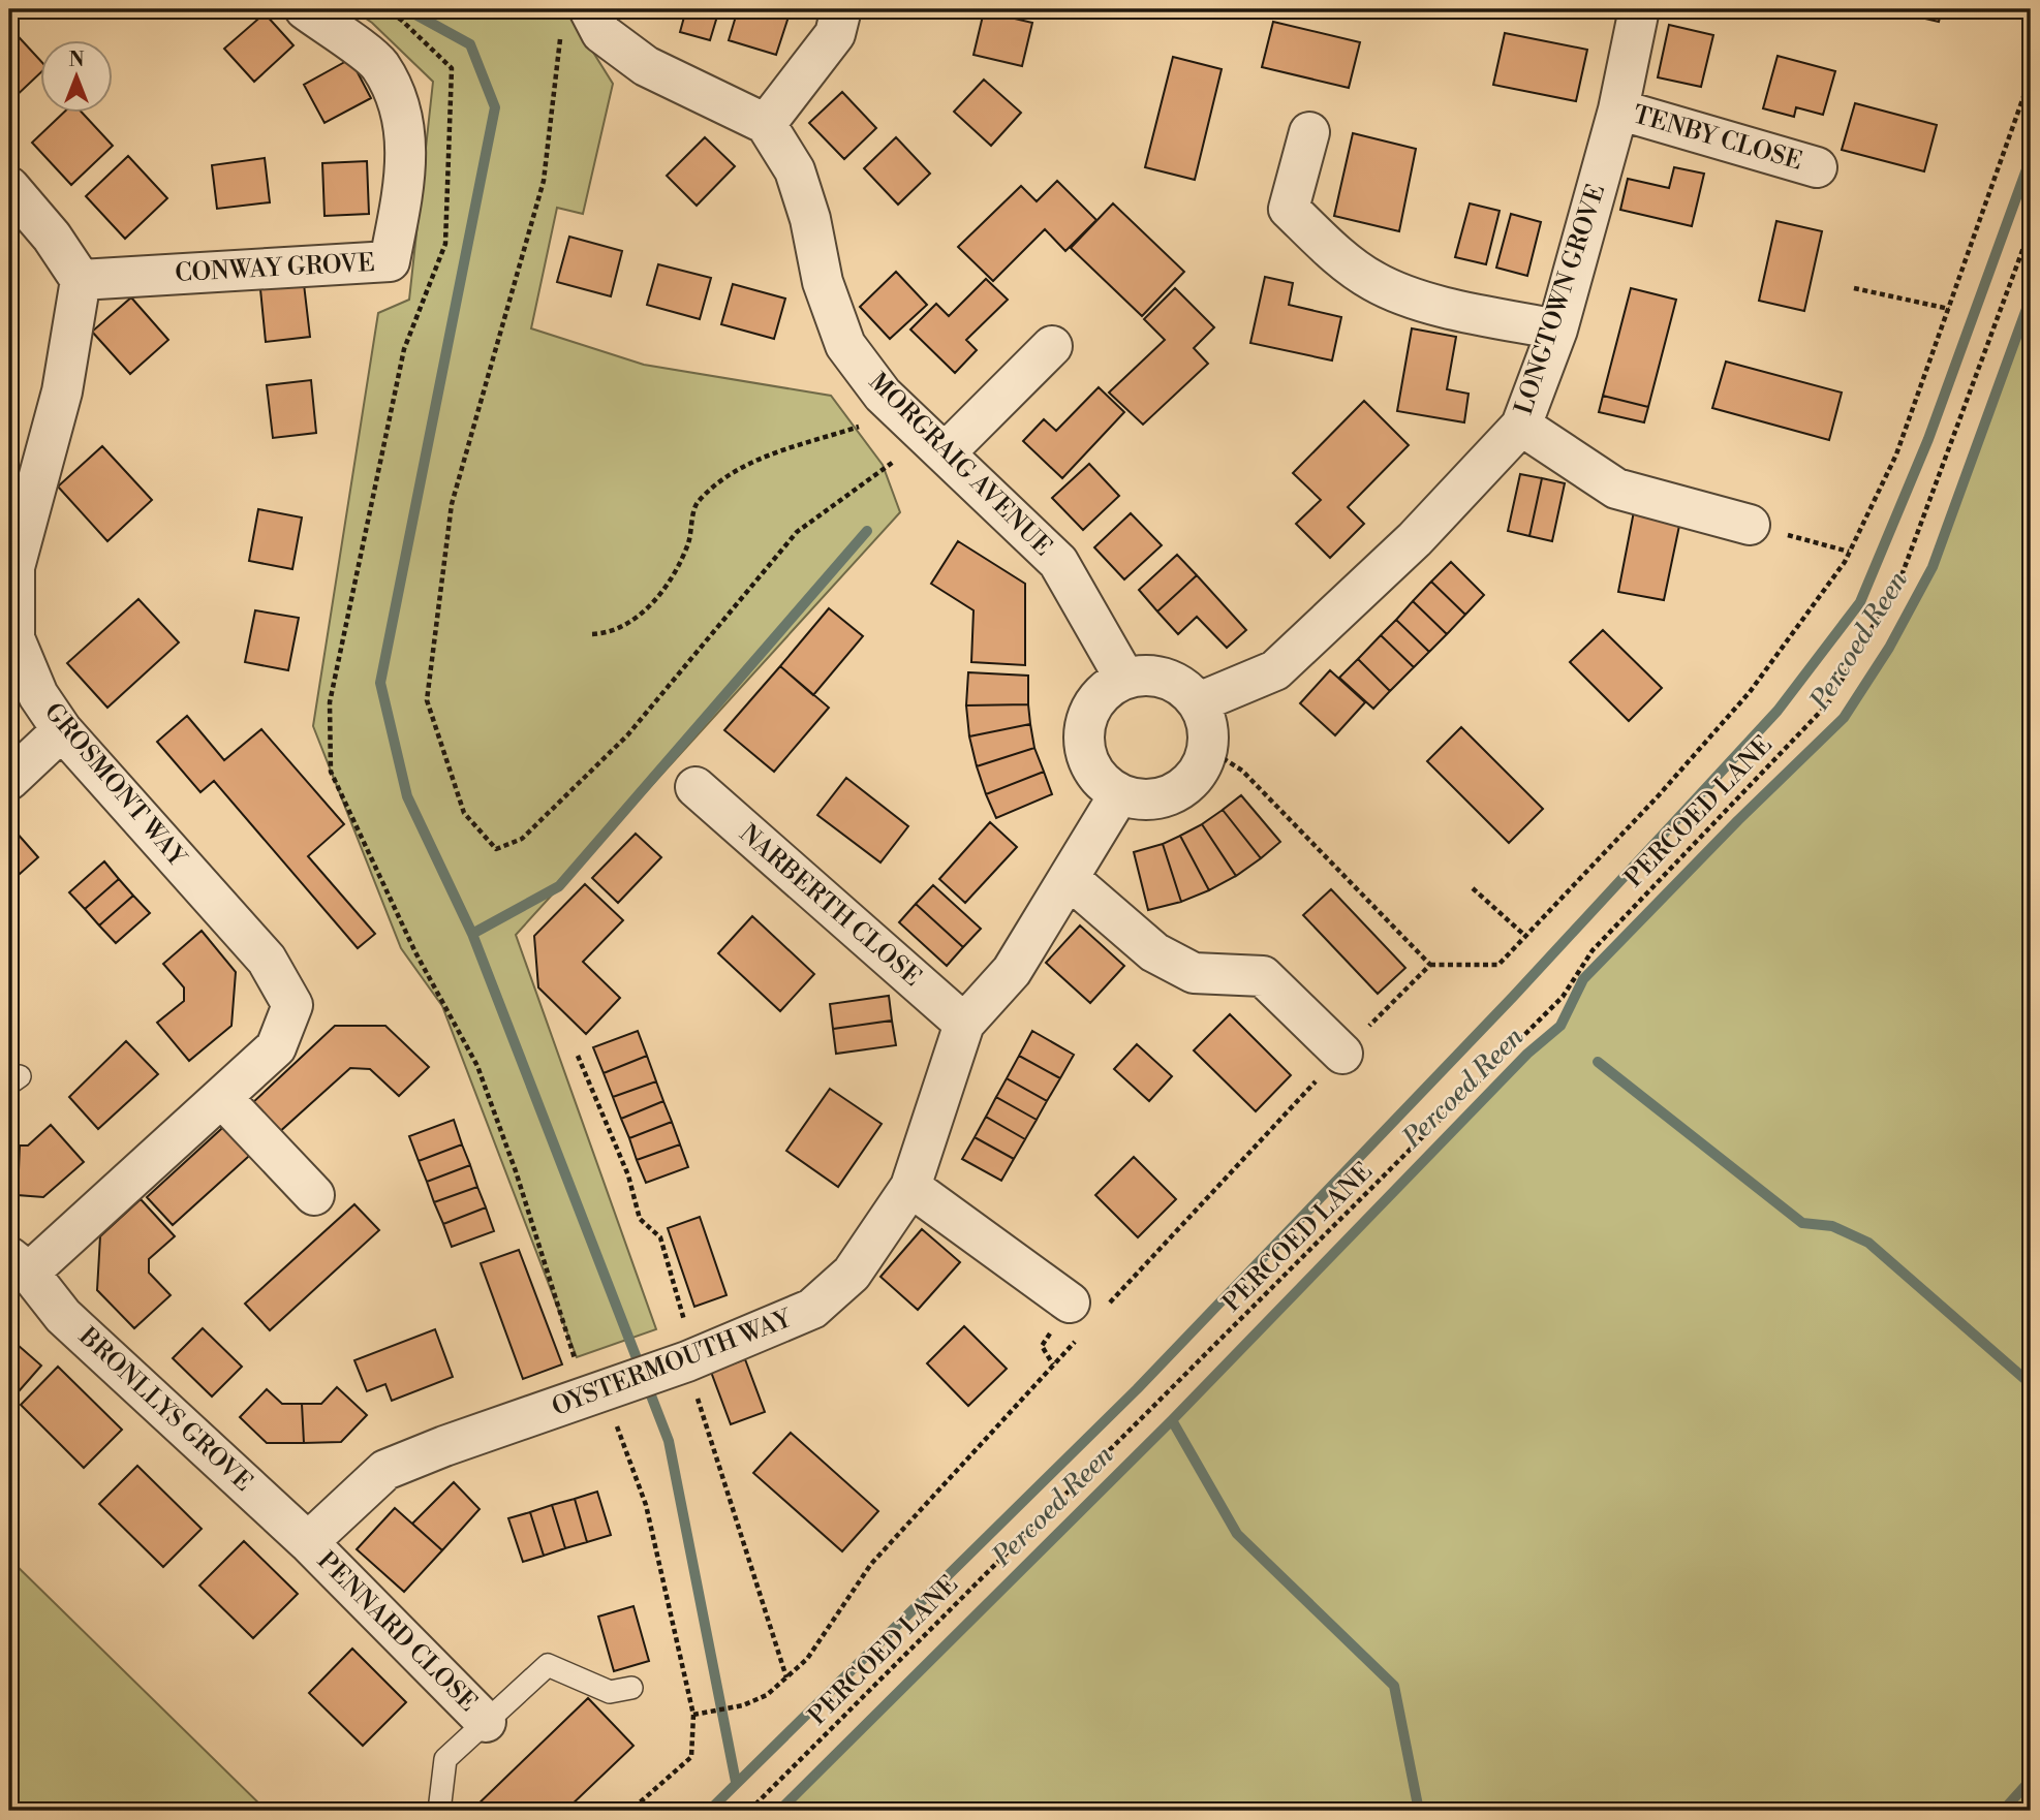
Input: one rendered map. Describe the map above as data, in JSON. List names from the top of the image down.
{
  "streets": {
    "street": [
      "TENBY CLOSE",
      "CONWAY GROVE",
      "LONGTOWN GROVE",
      "MORGRAIG AVENUE",
      "GROSMONT WAY",
      "NARBERTH CLOSE",
      "OYSTERMOUTH WAY",
      "BRONLLYS GROVE",
      "PENNARD CLOSE"
    ],
    "path": ["PERCOED LANE"]
  },
  "crossings": [
    ["TENBY CLOSE", "LONGTOWN GROVE"],
    ["CONWAY GROVE", "GROSMONT WAY"],
    ["LONGTOWN GROVE", "MORGRAIG AVENUE"],
    ["LONGTOWN GROVE", "OYSTERMOUTH WAY"],
    ["MORGRAIG AVENUE", "OYSTERMOUTH WAY"],
    ["GROSMONT WAY", "BRONLLYS GROVE"],
    ["NARBERTH CLOSE", "OYSTERMOUTH WAY"],
    ["OYSTERMOUTH WAY", "BRONLLYS GROVE"],
    ["OYSTERMOUTH WAY", "PENNARD CLOSE"],
    ["BRONLLYS GROVE", "PENNARD CLOSE"]
  ],
  "water": ["Percoed Reen"],
  "north": "top"
}
